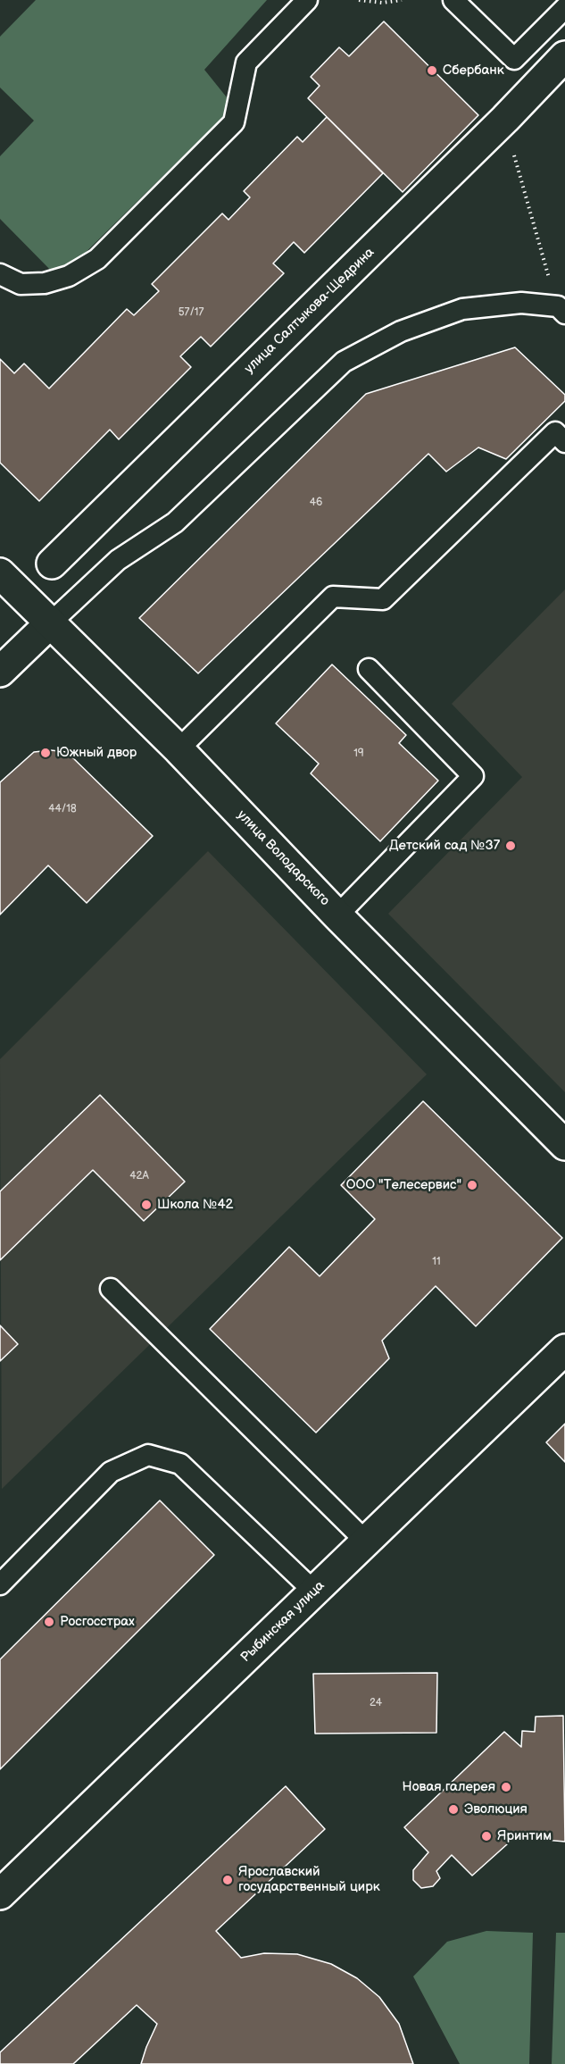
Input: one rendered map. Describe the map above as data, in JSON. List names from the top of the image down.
{
  "streets": {
    "street": ["улица Салтыкова-Щедрина", "улица Володарского", "Рыбинская улица"]
  },
  "places": [
    "Сбербанк",
    "Южный двор",
    "Детский сад №37",
    "ООО \"Телесервис\"",
    "Школа №42",
    "Росгосстрах",
    "Новая галерея",
    "Эволюция",
    "Яринтим",
    "Ярославский государственный цирк"
  ],
  "house_numbers": [
    "57/17",
    "46",
    "19",
    "44/18",
    "42А",
    "11",
    "24"
  ]
}
